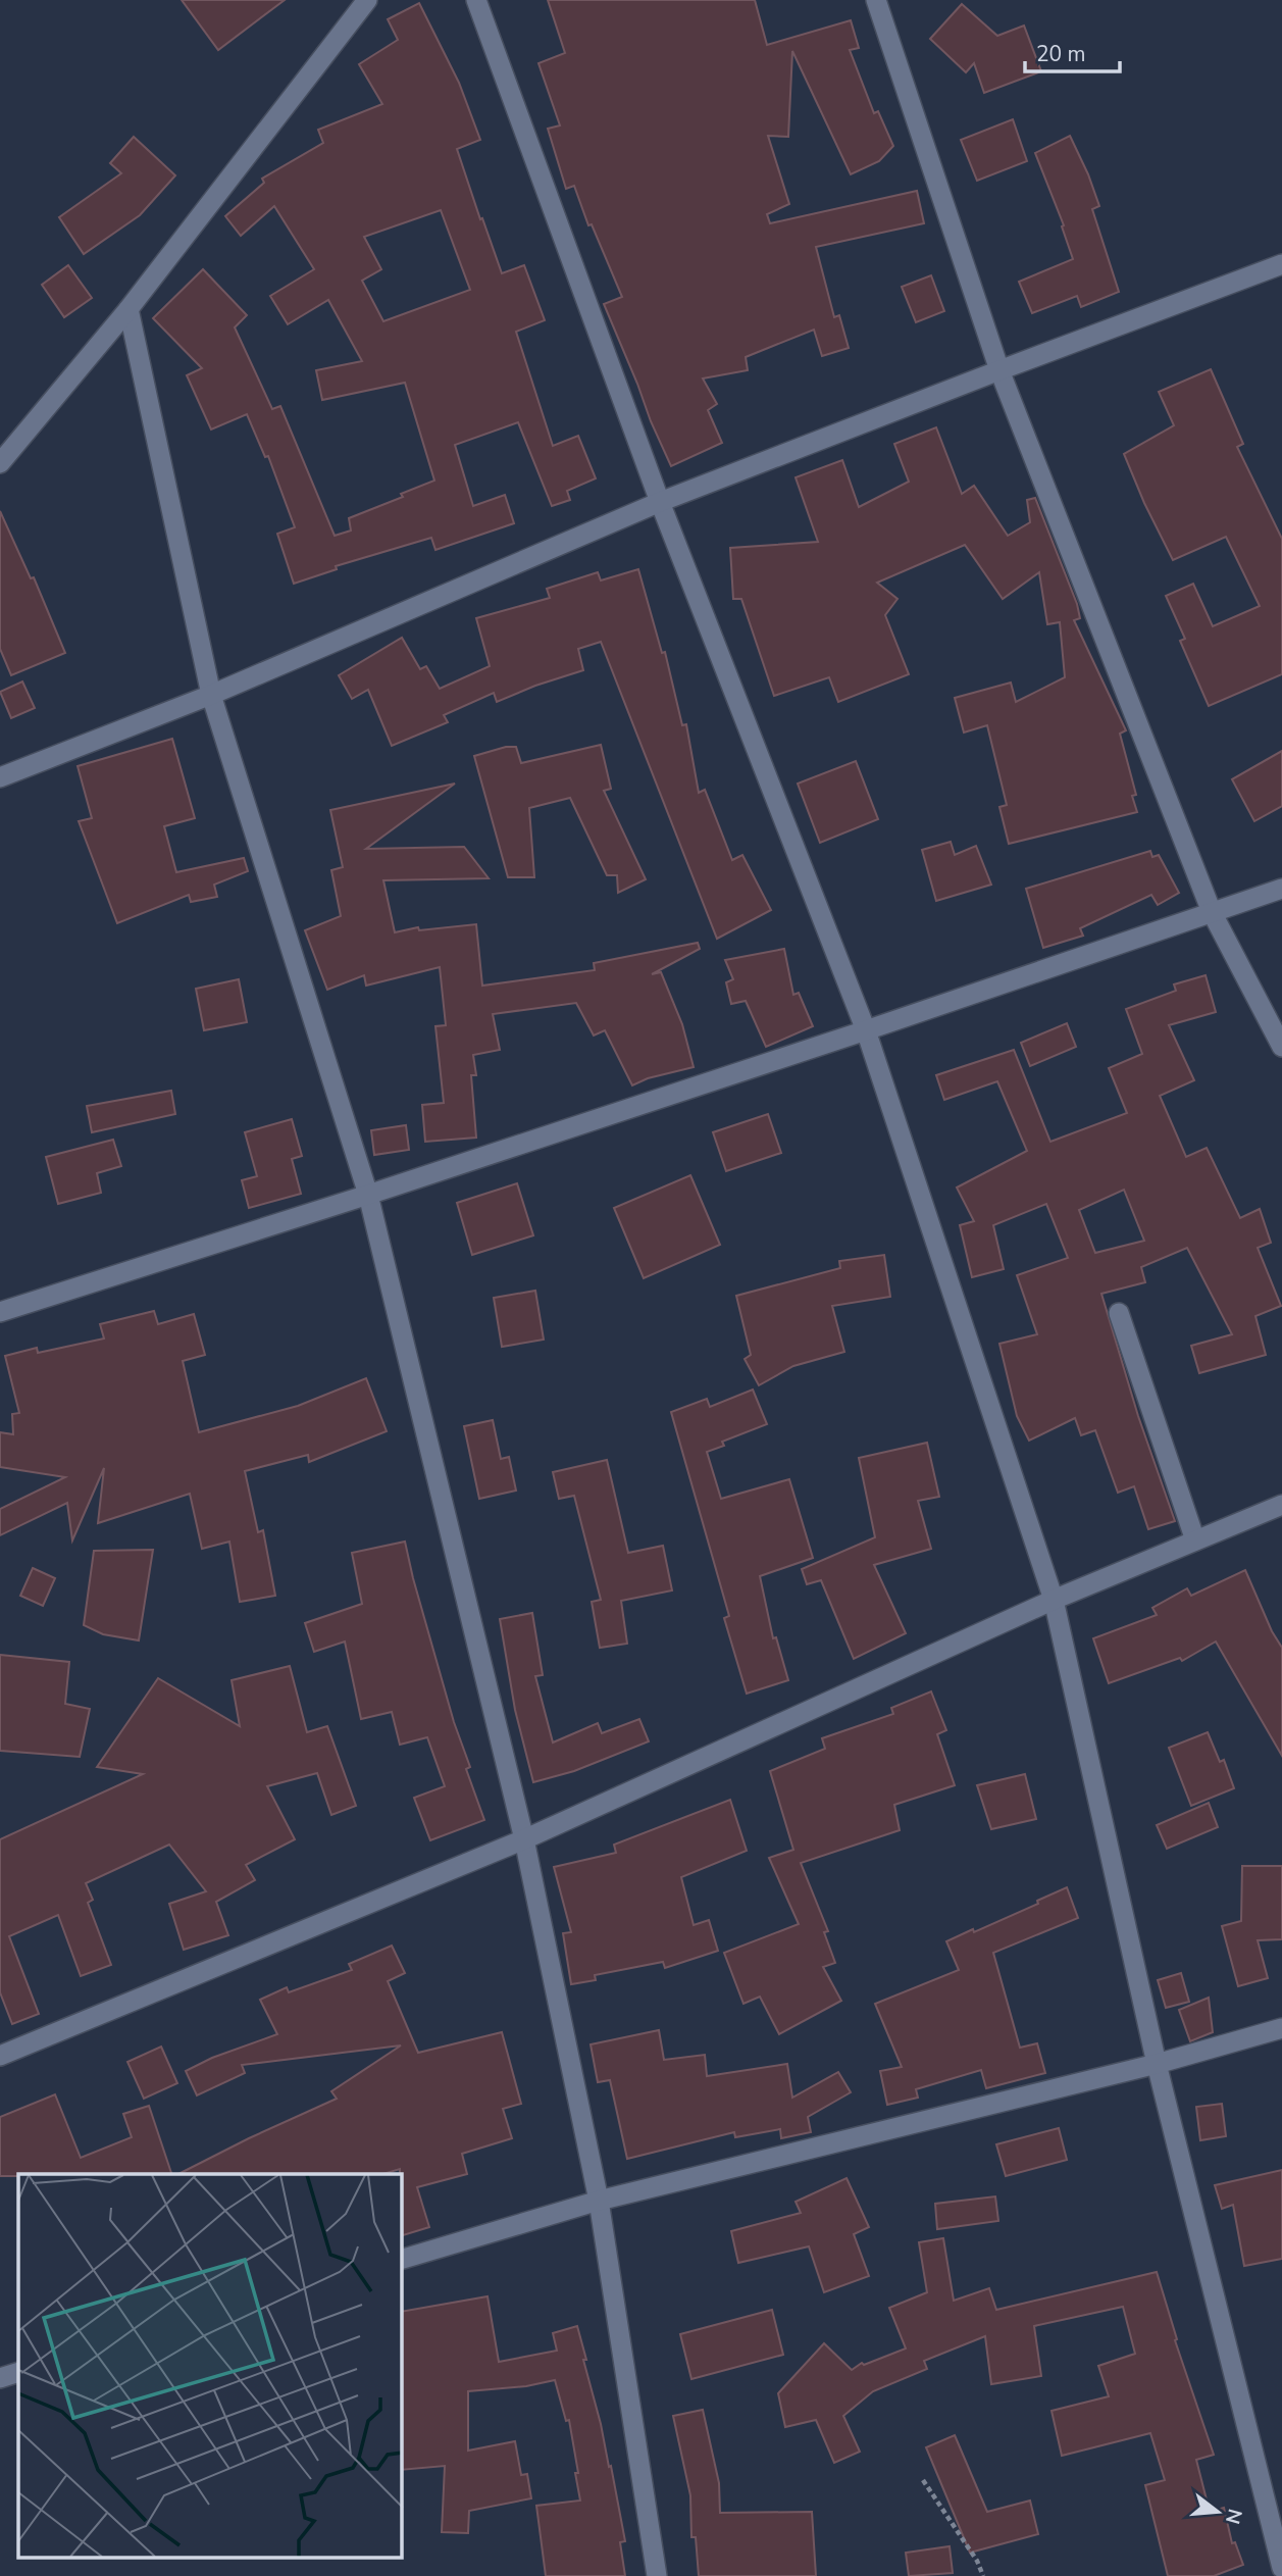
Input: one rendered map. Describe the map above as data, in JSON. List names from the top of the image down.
{
  "scale_bar": "20 m",
  "north": "right"
}
